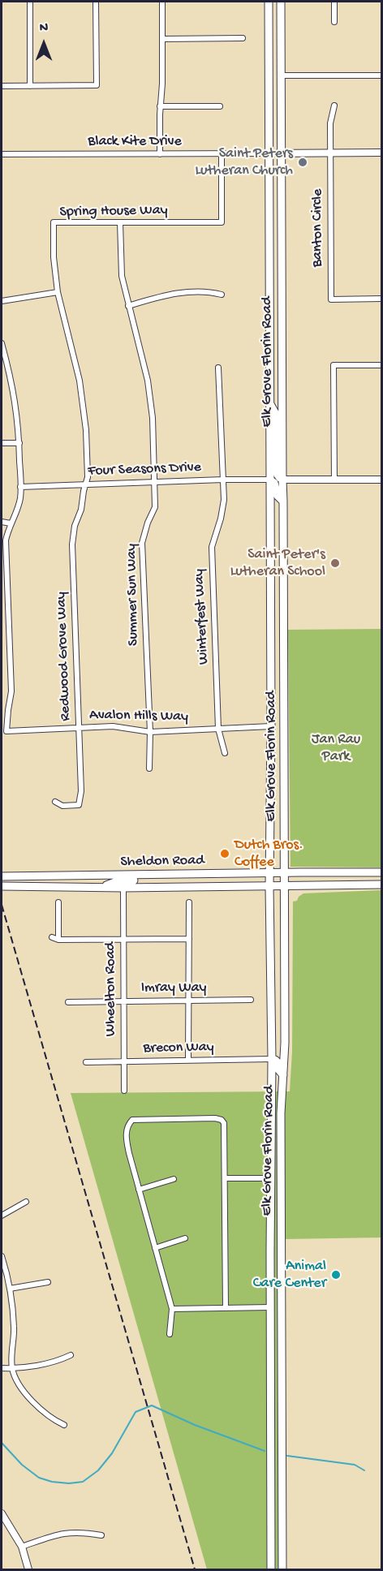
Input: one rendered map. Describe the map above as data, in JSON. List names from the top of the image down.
{
  "streets": {
    "main road": ["Elk Grove Florin Road", "Sheldon Road"],
    "street": [
      "Black Kite Drive",
      "Spring House Way",
      "Banton Circle",
      "Four Seasons Drive",
      "Summer Sun Way",
      "Winterfest Way",
      "Redwood Grove Way",
      "Avalon Hills Way",
      "Imray Way",
      "Wheelton Road",
      "Brecon Way"
    ]
  },
  "crossings": [
    ["Black Kite Drive", "Spring House Way"],
    ["Black Kite Drive", "Elk Grove Florin Road"],
    ["Spring House Way", "Four Seasons Drive"],
    ["Spring House Way", "Summer Sun Way"],
    ["Spring House Way", "Redwood Grove Way"],
    ["Elk Grove Florin Road", "Four Seasons Drive"],
    ["Elk Grove Florin Road", "Avalon Hills Way"],
    ["Elk Grove Florin Road", "Sheldon Road"],
    ["Elk Grove Florin Road", "Brecon Way"],
    ["Four Seasons Drive", "Summer Sun Way"],
    ["Four Seasons Drive", "Winterfest Way"],
    ["Four Seasons Drive", "Redwood Grove Way"],
    ["Summer Sun Way", "Avalon Hills Way"],
    ["Winterfest Way", "Avalon Hills Way"],
    ["Redwood Grove Way", "Avalon Hills Way"],
    ["Sheldon Road", "Wheelton Road"],
    ["Imray Way", "Wheelton Road"],
    ["Wheelton Road", "Brecon Way"]
  ],
  "parks": ["Jan Rau Park"],
  "places": [
    "Saint Peters Lutheran Church",
    "Saint Peter's Lutheran School",
    "Dutch Bros. Coffee",
    "Animal Care Center"
  ],
  "north": "top"
}
